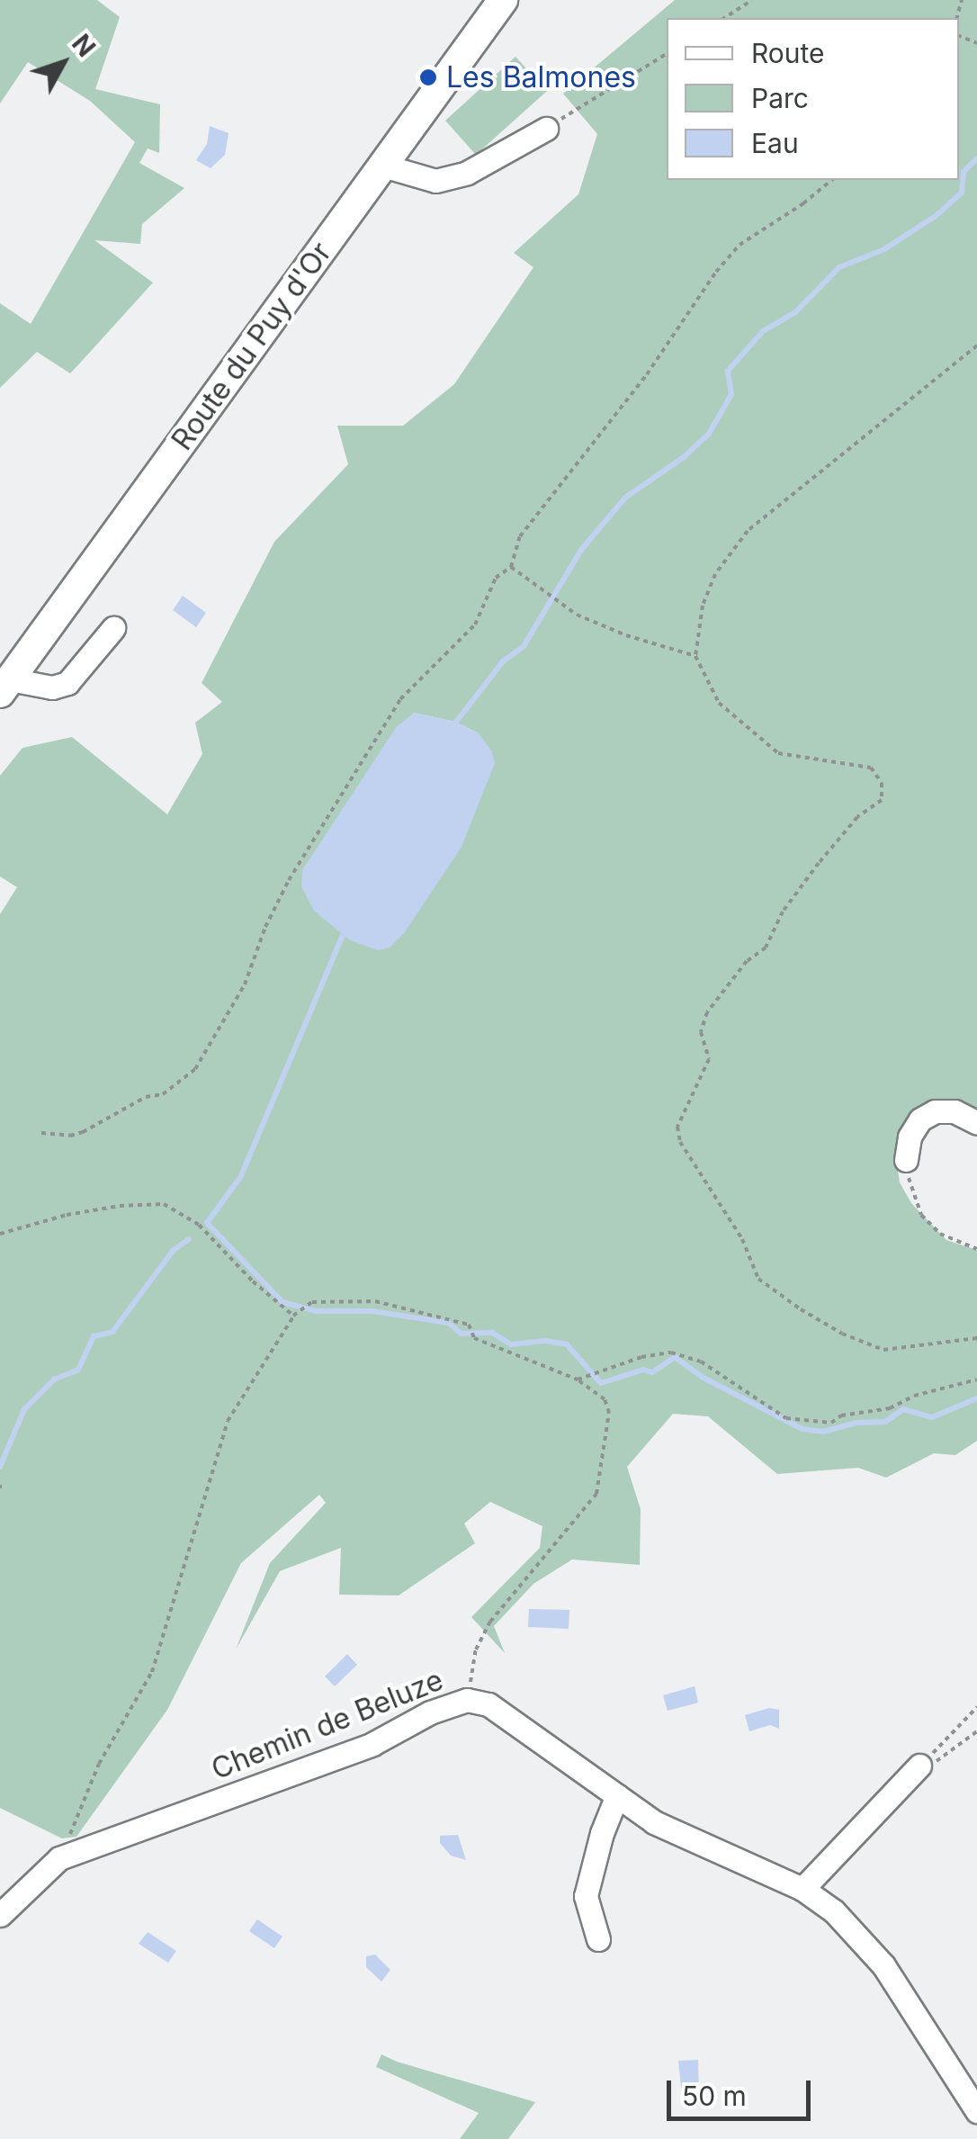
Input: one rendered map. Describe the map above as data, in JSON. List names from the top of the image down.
{
  "streets": {
    "main road": ["Route du Puy d'Or"],
    "street": ["Chemin de Beluze"]
  },
  "places": ["Les Balmones"],
  "legend": ["Route", "Parc", "Eau"],
  "scale_bar": "50 m",
  "north": "top right"
}
